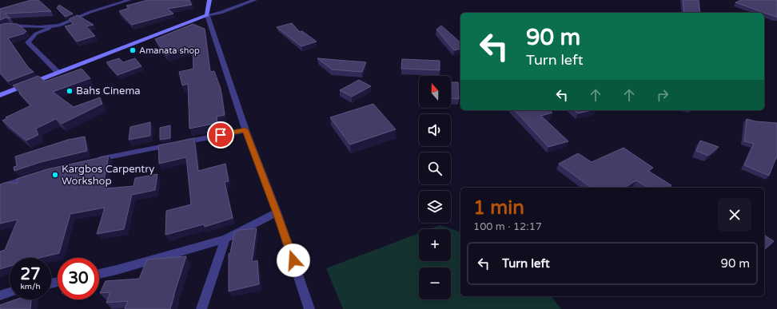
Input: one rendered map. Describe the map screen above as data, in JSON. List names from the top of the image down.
{
  "places": ["Amanata shop", "Bahs Cinema", "Kargbos Carpentry Workshop"],
  "north": "top",
  "page": {
    "turn": ["90 m", "Turn left"],
    "map_buttons": ["+", "−"],
    "heading": ["1 min", "100 m · 12:17"],
    "list": [
      {
        "name": "Turn left",
        "value": "90 m"
      }
    ],
    "speed": "27 km/h",
    "limit": "30"
  }
}
